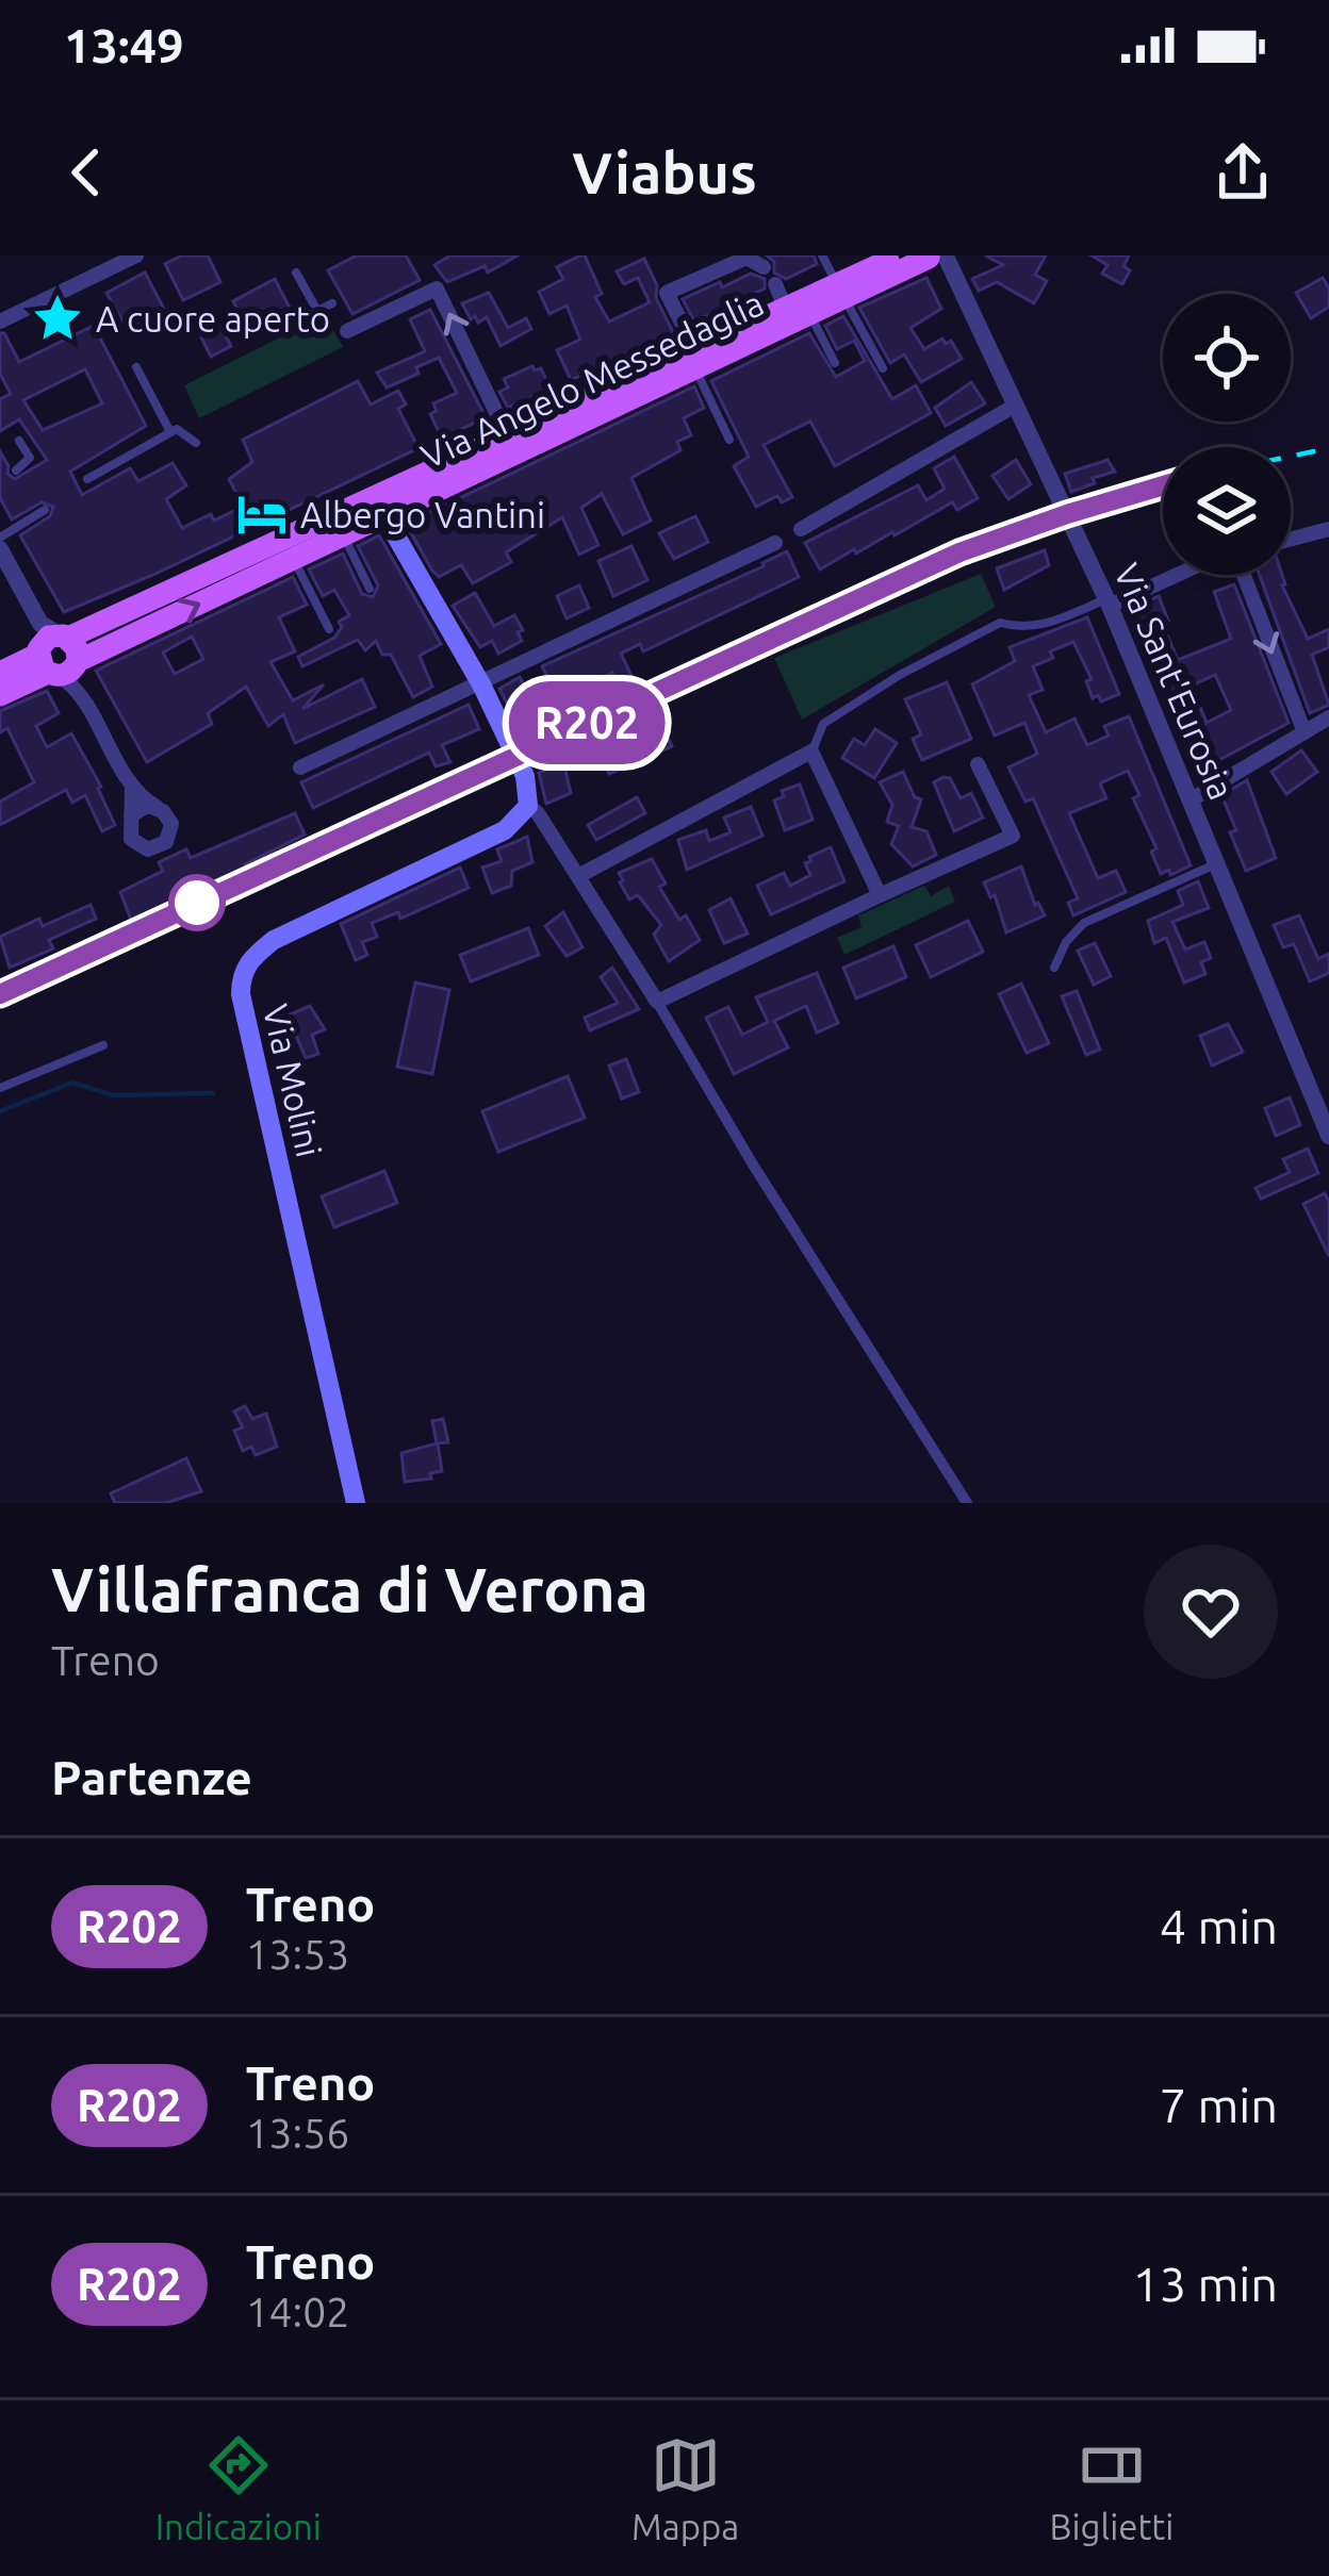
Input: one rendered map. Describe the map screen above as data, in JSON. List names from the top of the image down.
{
  "streets": {
    "main road": ["Via Angelo Messedaglia", "Via Molini"],
    "street": ["Via Sant'Eurosia"]
  },
  "crossings": [
    ["Via Angelo Messedaglia", "Via Sant'Eurosia"]
  ],
  "places": {
    "place": ["A cuore aperto"],
    "hotel": ["Albergo Vantini"]
  },
  "page": {
    "status": "13:49",
    "header": "Viabus",
    "on_map": "R202",
    "heading": [
      ["Villafranca di Verona", "Treno"],
      "Partenze"
    ],
    "list": [
      {
        "mark": "R202",
        "name": "Treno",
        "note": "13:53",
        "value": "4 min"
      },
      {
        "mark": "R202",
        "name": "Treno",
        "note": "13:56",
        "value": "7 min"
      },
      {
        "mark": "R202",
        "name": "Treno",
        "note": "14:02",
        "value": "13 min"
      }
    ],
    "tabs": ["Indicazioni", "Mappa", "Biglietti"]
  }
}
